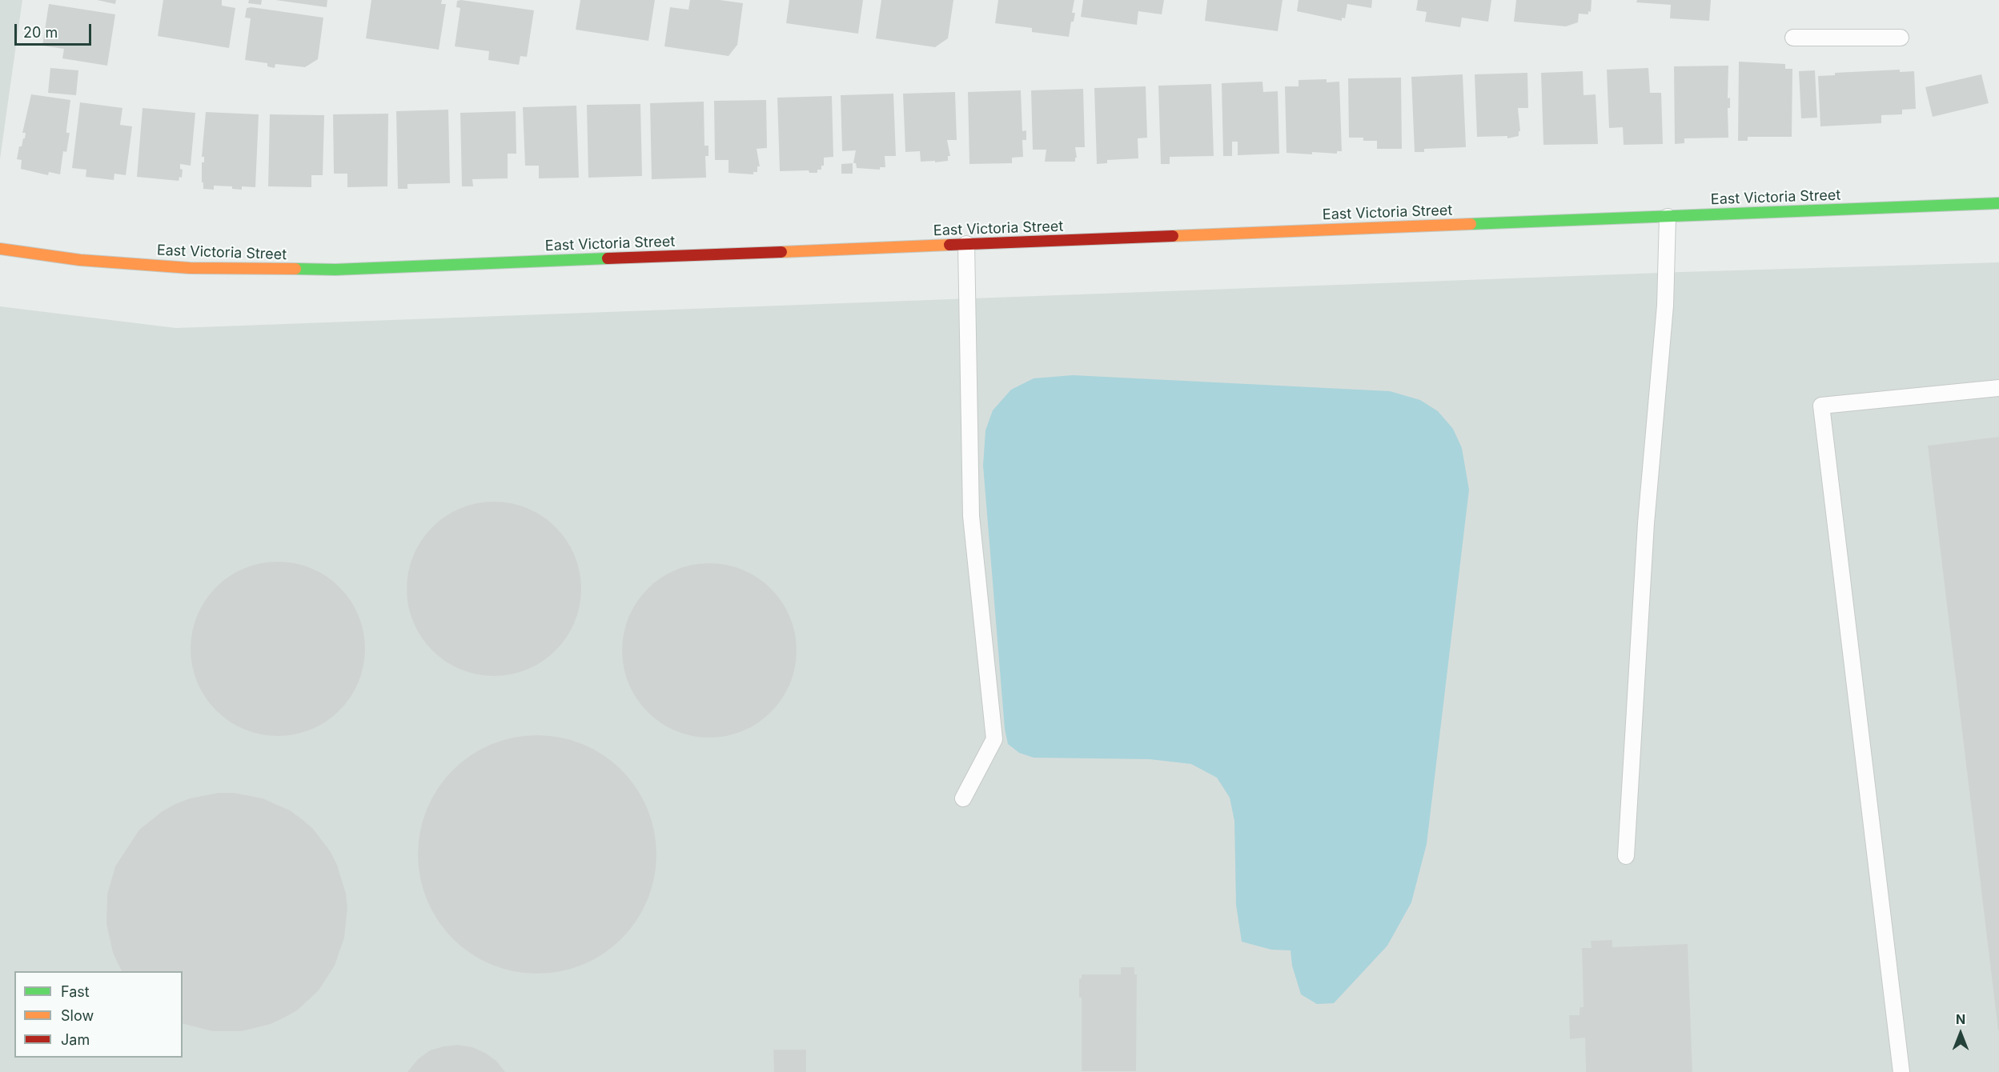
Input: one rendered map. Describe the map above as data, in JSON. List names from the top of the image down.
{
  "streets": {
    "street": ["East Victoria Street"]
  },
  "legend": ["Fast", "Slow", "Jam"],
  "scale_bar": "20 m",
  "north": "top"
}
